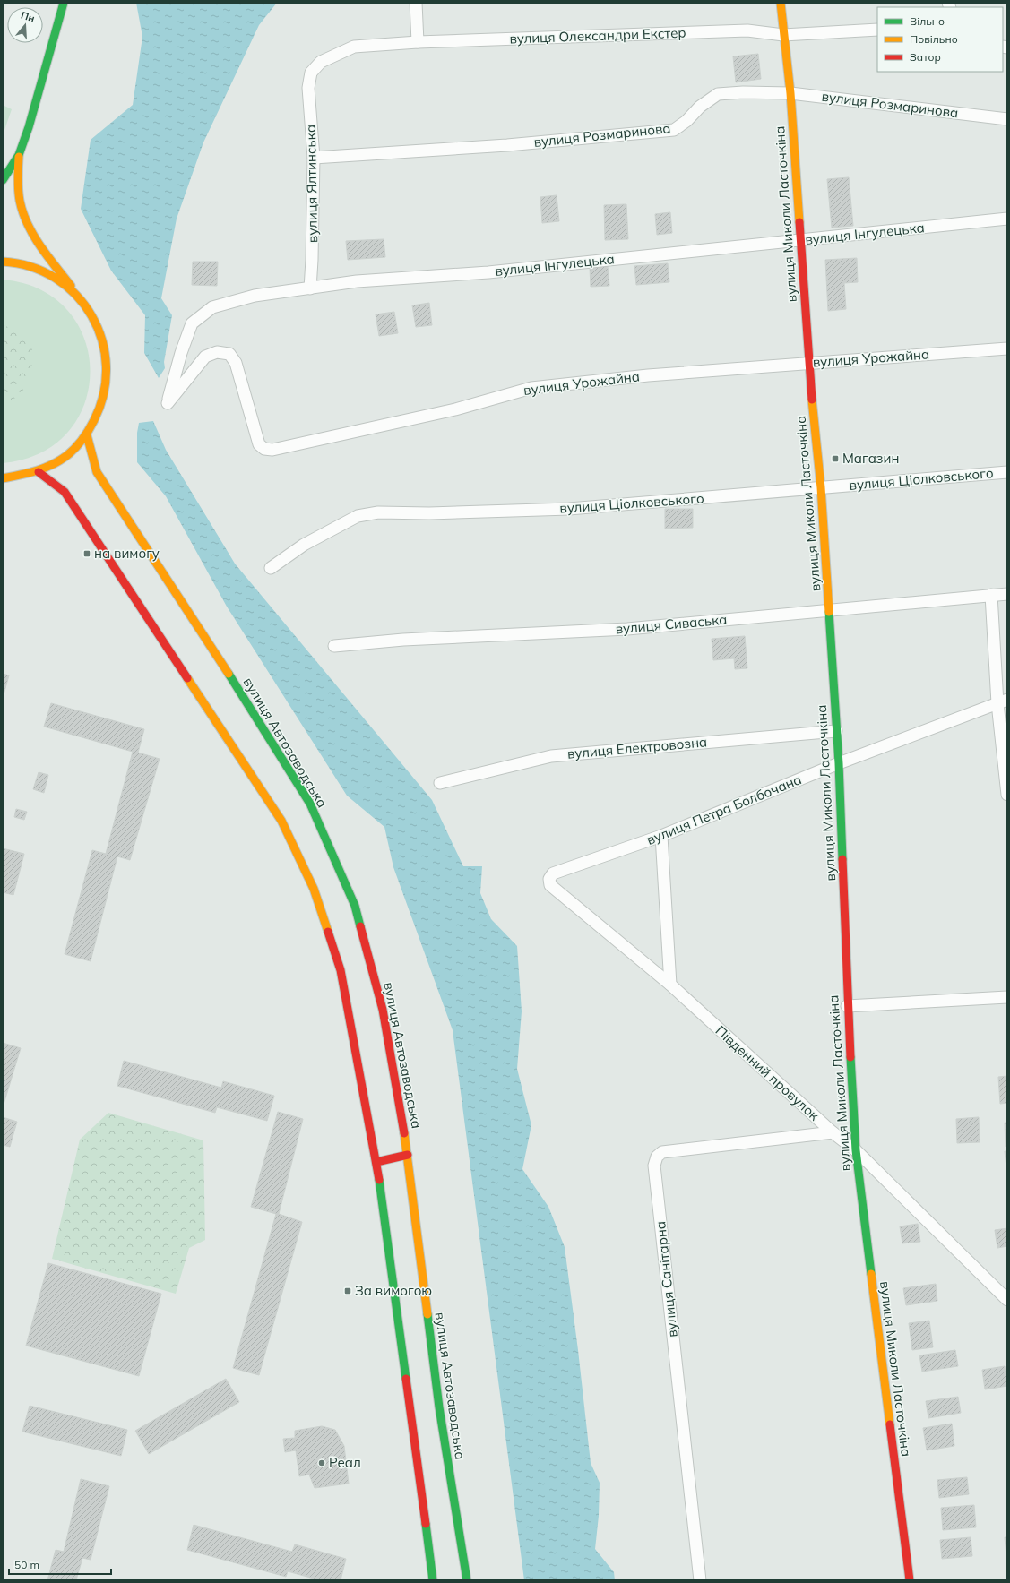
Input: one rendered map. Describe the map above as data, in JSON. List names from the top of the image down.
{
  "streets": {
    "main road": ["вулиця Миколи Ласточкіна", "вулиця Автозаводська"],
    "street": [
      "вулиця Олександри Екстер",
      "вулиця Розмаринова",
      "вулиця Ялтинська",
      "вулиця Інгулецька",
      "вулиця Урожайна",
      "вулиця Ціолковського",
      "вулиця Сиваська",
      "вулиця Електровозна",
      "вулиця Петра Болбочана",
      "Південний провулок",
      "вулиця Санітарна"
    ]
  },
  "crossings": [
    ["вулиця Олександри Екстер", "вулиця Ялтинська"],
    ["вулиця Олександри Екстер", "вулиця Миколи Ласточкіна"],
    ["вулиця Розмаринова", "вулиця Ялтинська"],
    ["вулиця Розмаринова", "вулиця Миколи Ласточкіна"],
    ["вулиця Ялтинська", "вулиця Інгулецька"],
    ["вулиця Миколи Ласточкіна", "вулиця Інгулецька"],
    ["вулиця Миколи Ласточкіна", "вулиця Урожайна"],
    ["вулиця Миколи Ласточкіна", "вулиця Ціолковського"],
    ["вулиця Миколи Ласточкіна", "вулиця Сиваська"],
    ["вулиця Миколи Ласточкіна", "вулиця Електровозна"],
    ["вулиця Миколи Ласточкіна", "вулиця Петра Болбочана"],
    ["вулиця Миколи Ласточкіна", "Південний провулок"],
    ["вулиця Інгулецька", "вулиця Урожайна"],
    ["вулиця Петра Болбочана", "Південний провулок"],
    ["Південний провулок", "вулиця Санітарна"]
  ],
  "places": {
    "transit": ["Магазин", "на вимогу", "За вимогою"],
    "other": ["Реал"]
  },
  "legend": ["Вільно", "Повільно", "Затор"],
  "scale_bar": "50 m",
  "north": "top"
}
